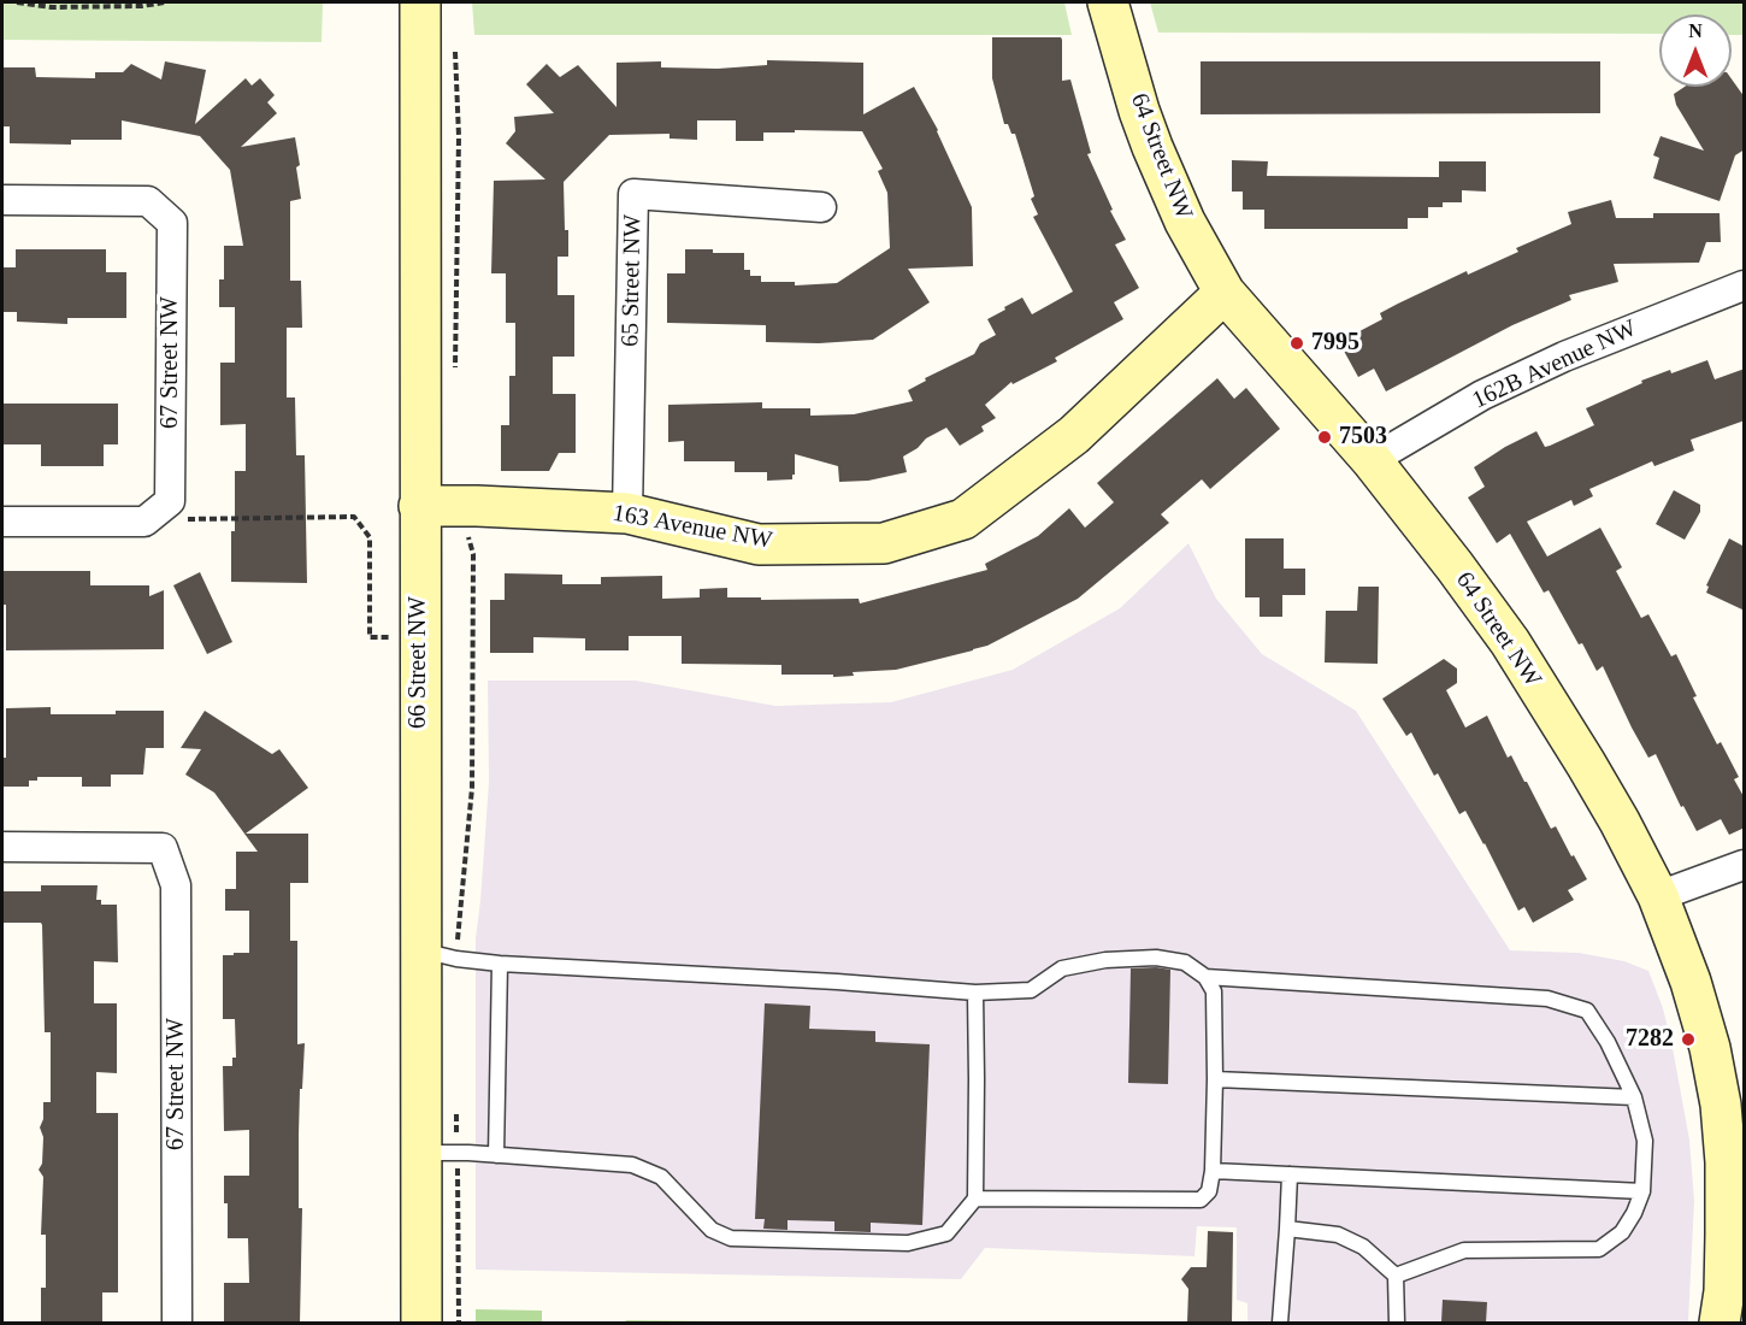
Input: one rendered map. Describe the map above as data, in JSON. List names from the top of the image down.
{
  "streets": {
    "street": [
      "64 Street NW",
      "65 Street NW",
      "67 Street NW",
      "162B Avenue NW",
      "163 Avenue NW",
      "66 Street NW"
    ]
  },
  "crossings": [
    ["64 Street NW", "162B Avenue NW"],
    ["64 Street NW", "163 Avenue NW"],
    ["65 Street NW", "163 Avenue NW"],
    ["163 Avenue NW", "66 Street NW"]
  ],
  "places": ["7995", "7503", "7282"],
  "north": "top"
}
